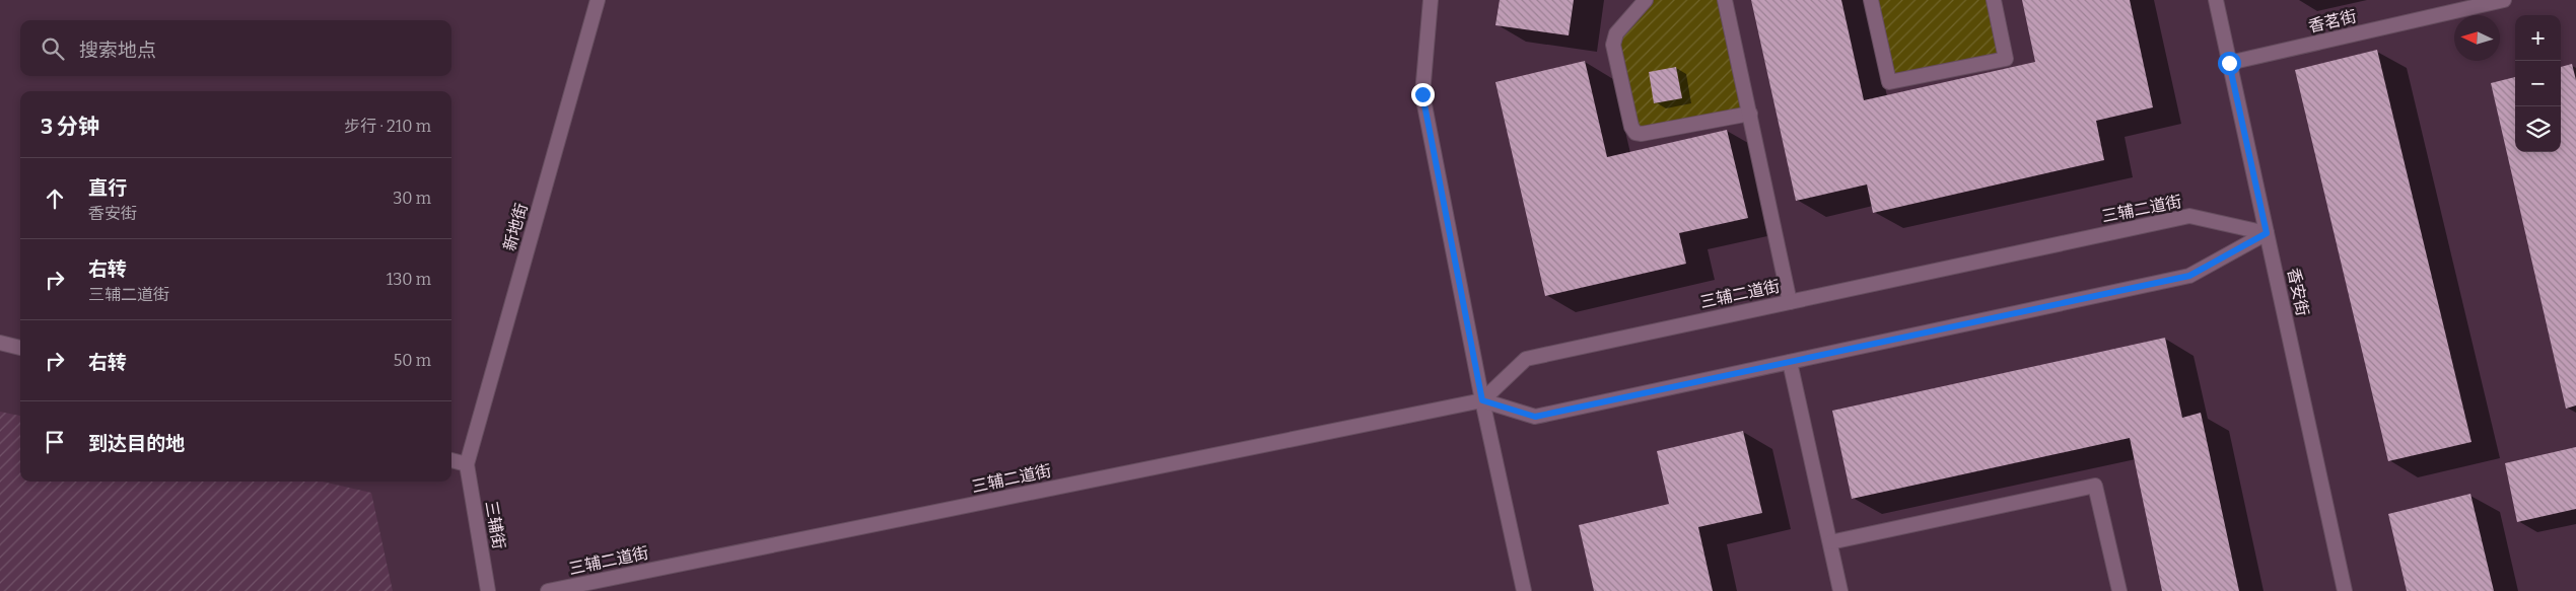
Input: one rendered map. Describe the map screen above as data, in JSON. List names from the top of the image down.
{
  "streets": {
    "street": [
      "香茗街",
      "三辅二道街",
      "新地街",
      "香安街",
      "三辅街"
    ]
  },
  "crossings": [
    ["香茗街", "香安街"],
    ["三辅二道街", "香安街"],
    ["新地街", "三辅街"]
  ],
  "north": "left",
  "page": {
    "map_buttons": ["+", "−"],
    "search": "搜索地点",
    "heading": ["3 分钟", "步行 · 210 m"],
    "list": [
      ["直行", "香安街", "30 m"],
      ["右转", "三辅二道街", "130 m"],
      ["右转", "50 m"],
      "到达目的地"
    ]
  }
}
